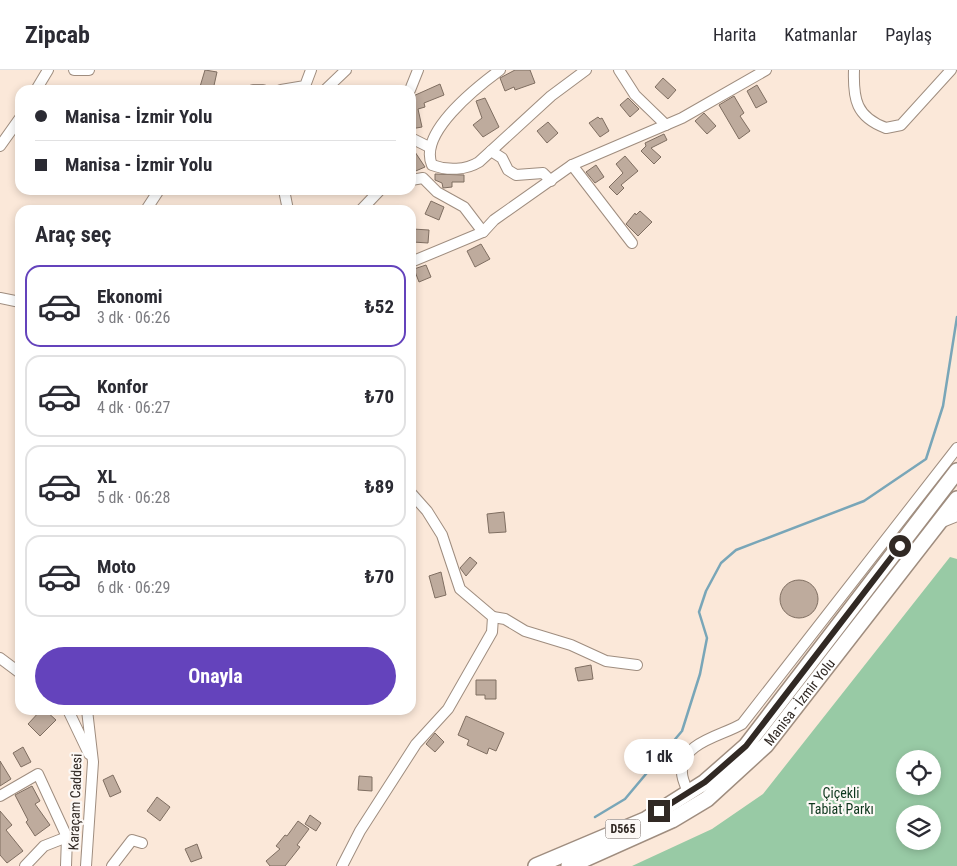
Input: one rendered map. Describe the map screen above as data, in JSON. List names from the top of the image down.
{
  "streets": {
    "highway": ["Manisa - İzmir Yolu", "D565"],
    "street": ["Karaçam Caddesi"]
  },
  "parks": ["Çiçekli Tabiat Parkı"],
  "page": {
    "header": "Zipcab",
    "nav": ["Harita", "Katmanlar", "Paylaş"],
    "banner": ["Manisa - İzmir Yolu", "Manisa - İzmir Yolu"],
    "heading": "Araç seç",
    "list": [
      {
        "name": "Ekonomi",
        "note": "3 dk · 06:26",
        "value": "₺52"
      },
      {
        "name": "Konfor",
        "note": "4 dk · 06:27",
        "value": "₺70"
      },
      {
        "name": "XL",
        "note": "5 dk · 06:28",
        "value": "₺89"
      },
      {
        "name": "Moto",
        "note": "6 dk · 06:29",
        "value": "₺70"
      }
    ],
    "buttons": "Onayla",
    "bubble": "1 dk"
  }
}
